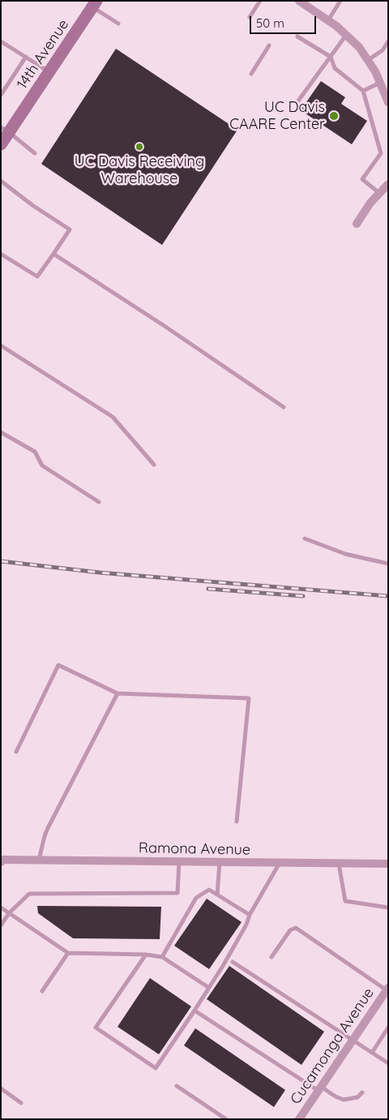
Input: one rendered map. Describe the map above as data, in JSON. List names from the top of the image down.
{
  "streets": {
    "main road": ["14th Avenue"],
    "street": ["Ramona Avenue", "Cucamonga Avenue"]
  },
  "places": ["UC Davis CAARE Center", "UC Davis Receiving Warehouse"],
  "scale_bar": "50 m"
}
